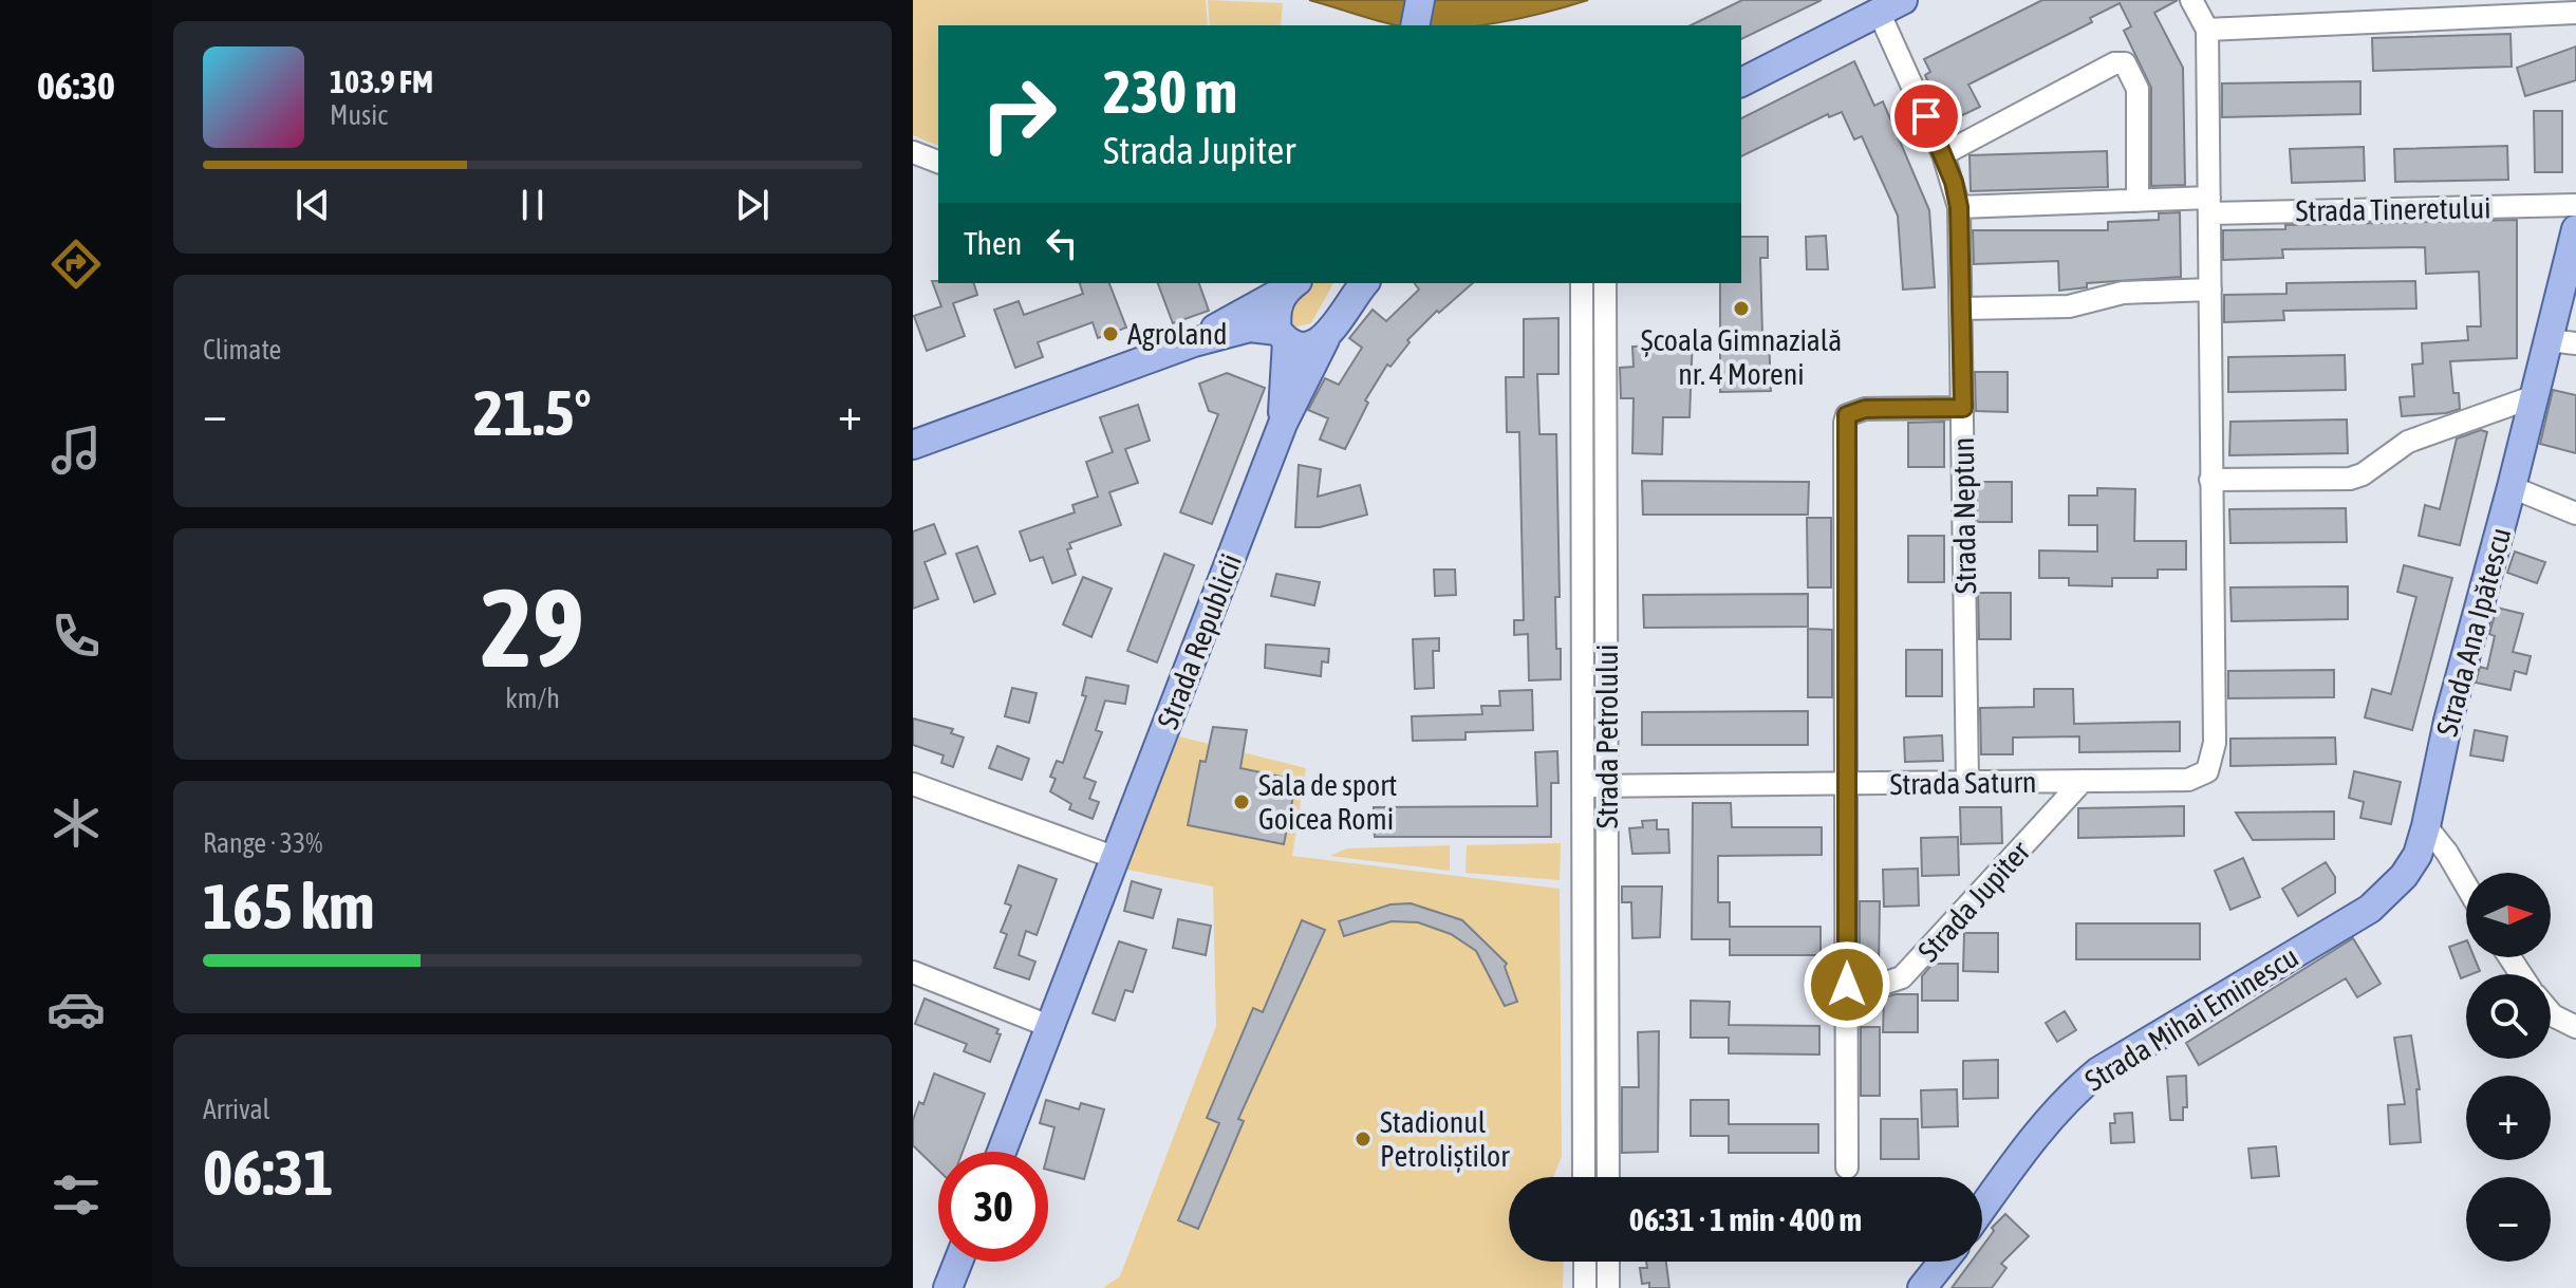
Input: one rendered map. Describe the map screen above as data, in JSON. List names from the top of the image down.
{
  "streets": {
    "main road": ["Strada Ana Ipătescu", "Strada Republicii", "Strada Mihai Eminescu"],
    "street": [
      "Strada Tineretului",
      "Strada Neptun",
      "Strada Petrolului",
      "Strada Saturn",
      "Strada Jupiter"
    ]
  },
  "crossings": [
    ["Strada Tineretului", "Strada Neptun"],
    ["Strada Neptun", "Strada Saturn"],
    ["Strada Ana Ipătescu", "Strada Mihai Eminescu"],
    ["Strada Petrolului", "Strada Saturn"],
    ["Strada Saturn", "Strada Jupiter"]
  ],
  "places": [
    "Școala Gimnazială nr. 4 Moreni",
    "Agroland",
    "Sala de sport Goicea Romi",
    "Stadionul Petroliștilor"
  ],
  "north": "right",
  "page": {
    "tabs": "06:30",
    "turn": ["230 m", "Strada Jupiter"],
    "song": ["103.9 FM", "Music"],
    "then": "Then",
    "tile": [
      "Climate",
      ["29", "km/h"],
      ["Range · 33%", "165 km"],
      ["Arrival", "06:31"]
    ],
    "heat": ["−", "21.5°", "+"],
    "map_buttons": ["+", "−"],
    "limit": "30",
    "trip": "06:31 · 1 min · 400 m"
  }
}
